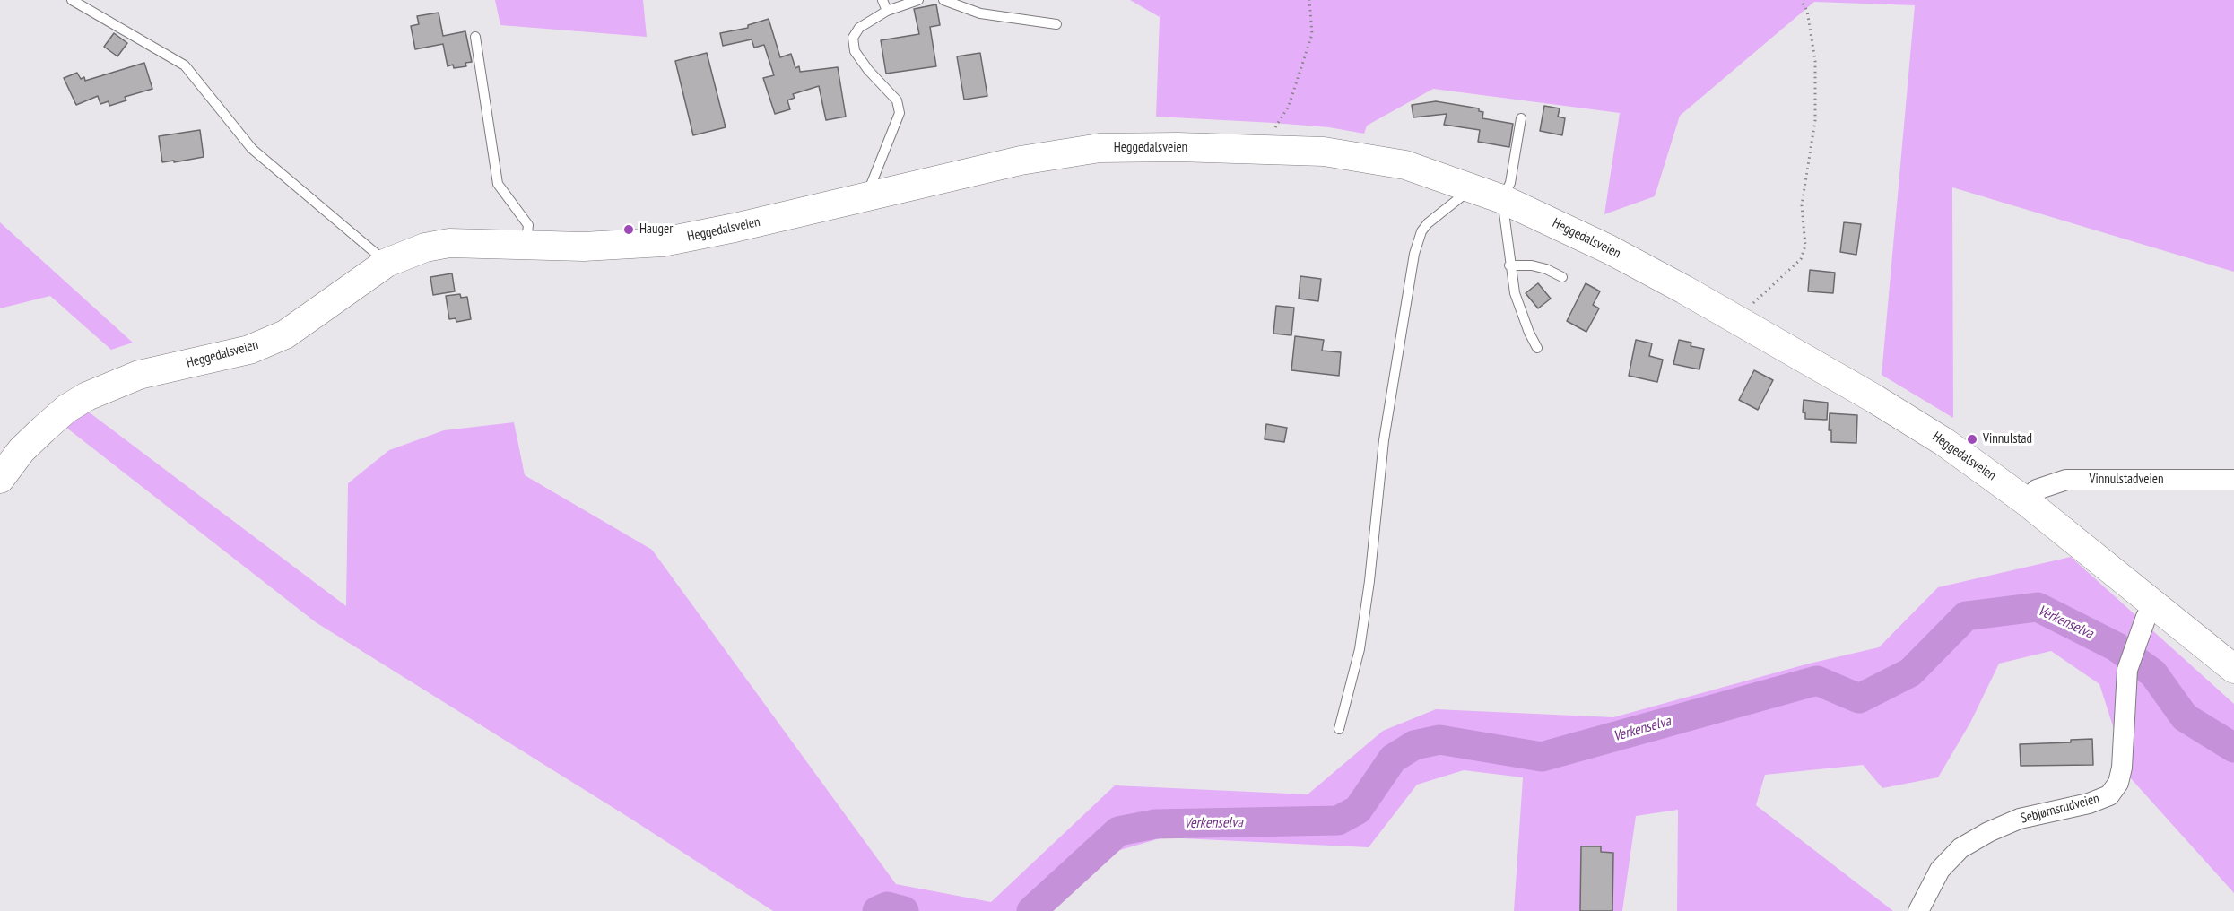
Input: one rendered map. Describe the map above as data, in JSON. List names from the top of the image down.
{
  "streets": {
    "main road": ["Heggedalsveien"],
    "street": ["Vinnulstadveien", "Sebjørnsrudveien"]
  },
  "crossings": [
    ["Heggedalsveien", "Vinnulstadveien"],
    ["Heggedalsveien", "Sebjørnsrudveien"]
  ],
  "water": ["Verkenselva"],
  "places": ["Hauger", "Vinnulstad"]
}
